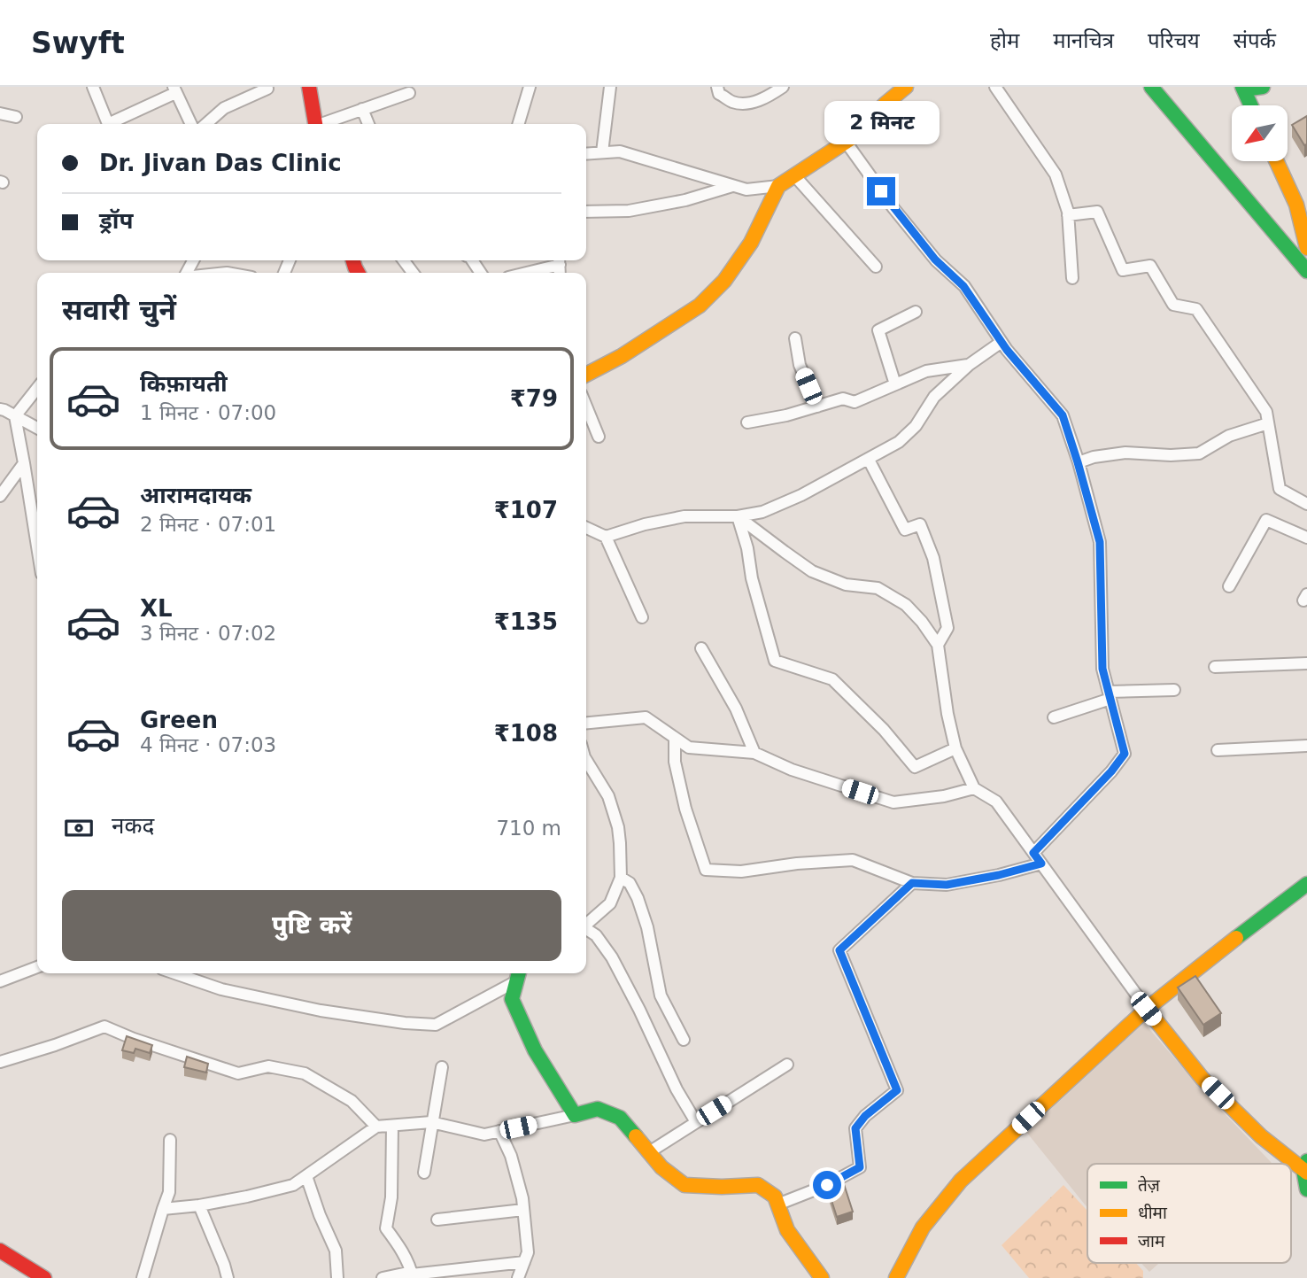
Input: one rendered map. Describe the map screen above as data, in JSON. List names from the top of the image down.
{
  "legend": ["तेज़", "धीमा", "जाम"],
  "north": "bottom left",
  "page": {
    "header": "Swyft",
    "nav": [
      "होम",
      "मानचित्र",
      "परिचय",
      "संपर्क"
    ],
    "bubble": "2 मिनट",
    "banner": ["Dr. Jivan Das Clinic", "ड्रॉप"],
    "heading": "सवारी चुनें",
    "list": [
      {
        "name": "किफ़ायती",
        "note": "1 मिनट · 07:00",
        "value": "₹79"
      },
      {
        "name": "आरामदायक",
        "note": "2 मिनट · 07:01",
        "value": "₹107"
      },
      {
        "name": "XL",
        "note": "3 मिनट · 07:02",
        "value": "₹135"
      },
      {
        "name": "Green",
        "note": "4 मिनट · 07:03",
        "value": "₹108"
      }
    ],
    "pay": ["नकद", "710 m"],
    "buttons": "पुष्टि करें"
  }
}
